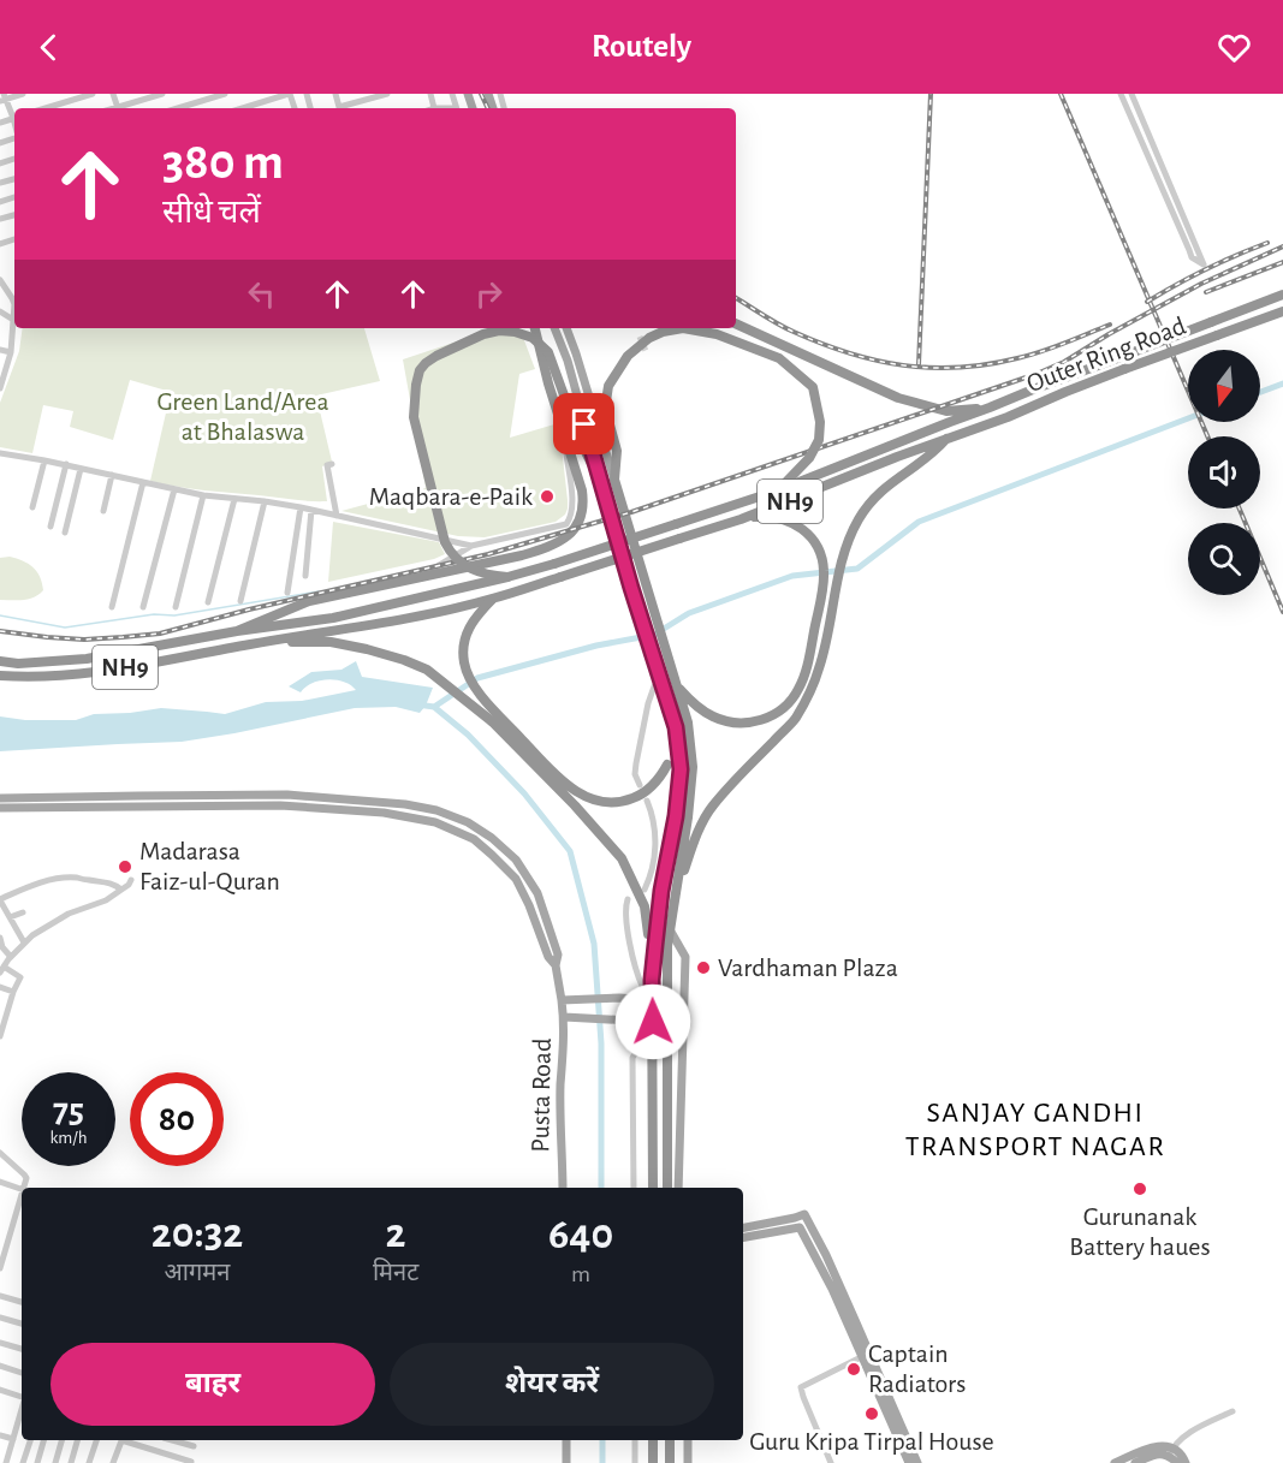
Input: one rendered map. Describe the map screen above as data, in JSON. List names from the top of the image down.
{
  "streets": {
    "highway": ["Outer Ring Road", "NH9"],
    "main road": ["Pusta Road"]
  },
  "crossings": [
    ["Outer Ring Road", "NH9"]
  ],
  "districts": ["SANJAY GANDHI TRANSPORT NAGAR"],
  "parks": ["Green Land/Area at Bhalaswa"],
  "places": [
    "Maqbara-e-Paik",
    "Madarasa Faiz-ul-Quran",
    "Vardhaman Plaza",
    "Gurunanak Battery haues",
    "Captain Radiators",
    "Guru Kripa Tirpal House"
  ],
  "north": "bottom",
  "page": {
    "header": "Routely",
    "turn": ["380 m", "सीधे चलें"],
    "speed": "75 km/h",
    "limit": "80",
    "eta": [
      "20:32",
      "आगमन",
      "2",
      "मिनट",
      "640",
      "m"
    ],
    "buttons": ["बाहर", "शेयर करें"]
  }
}
